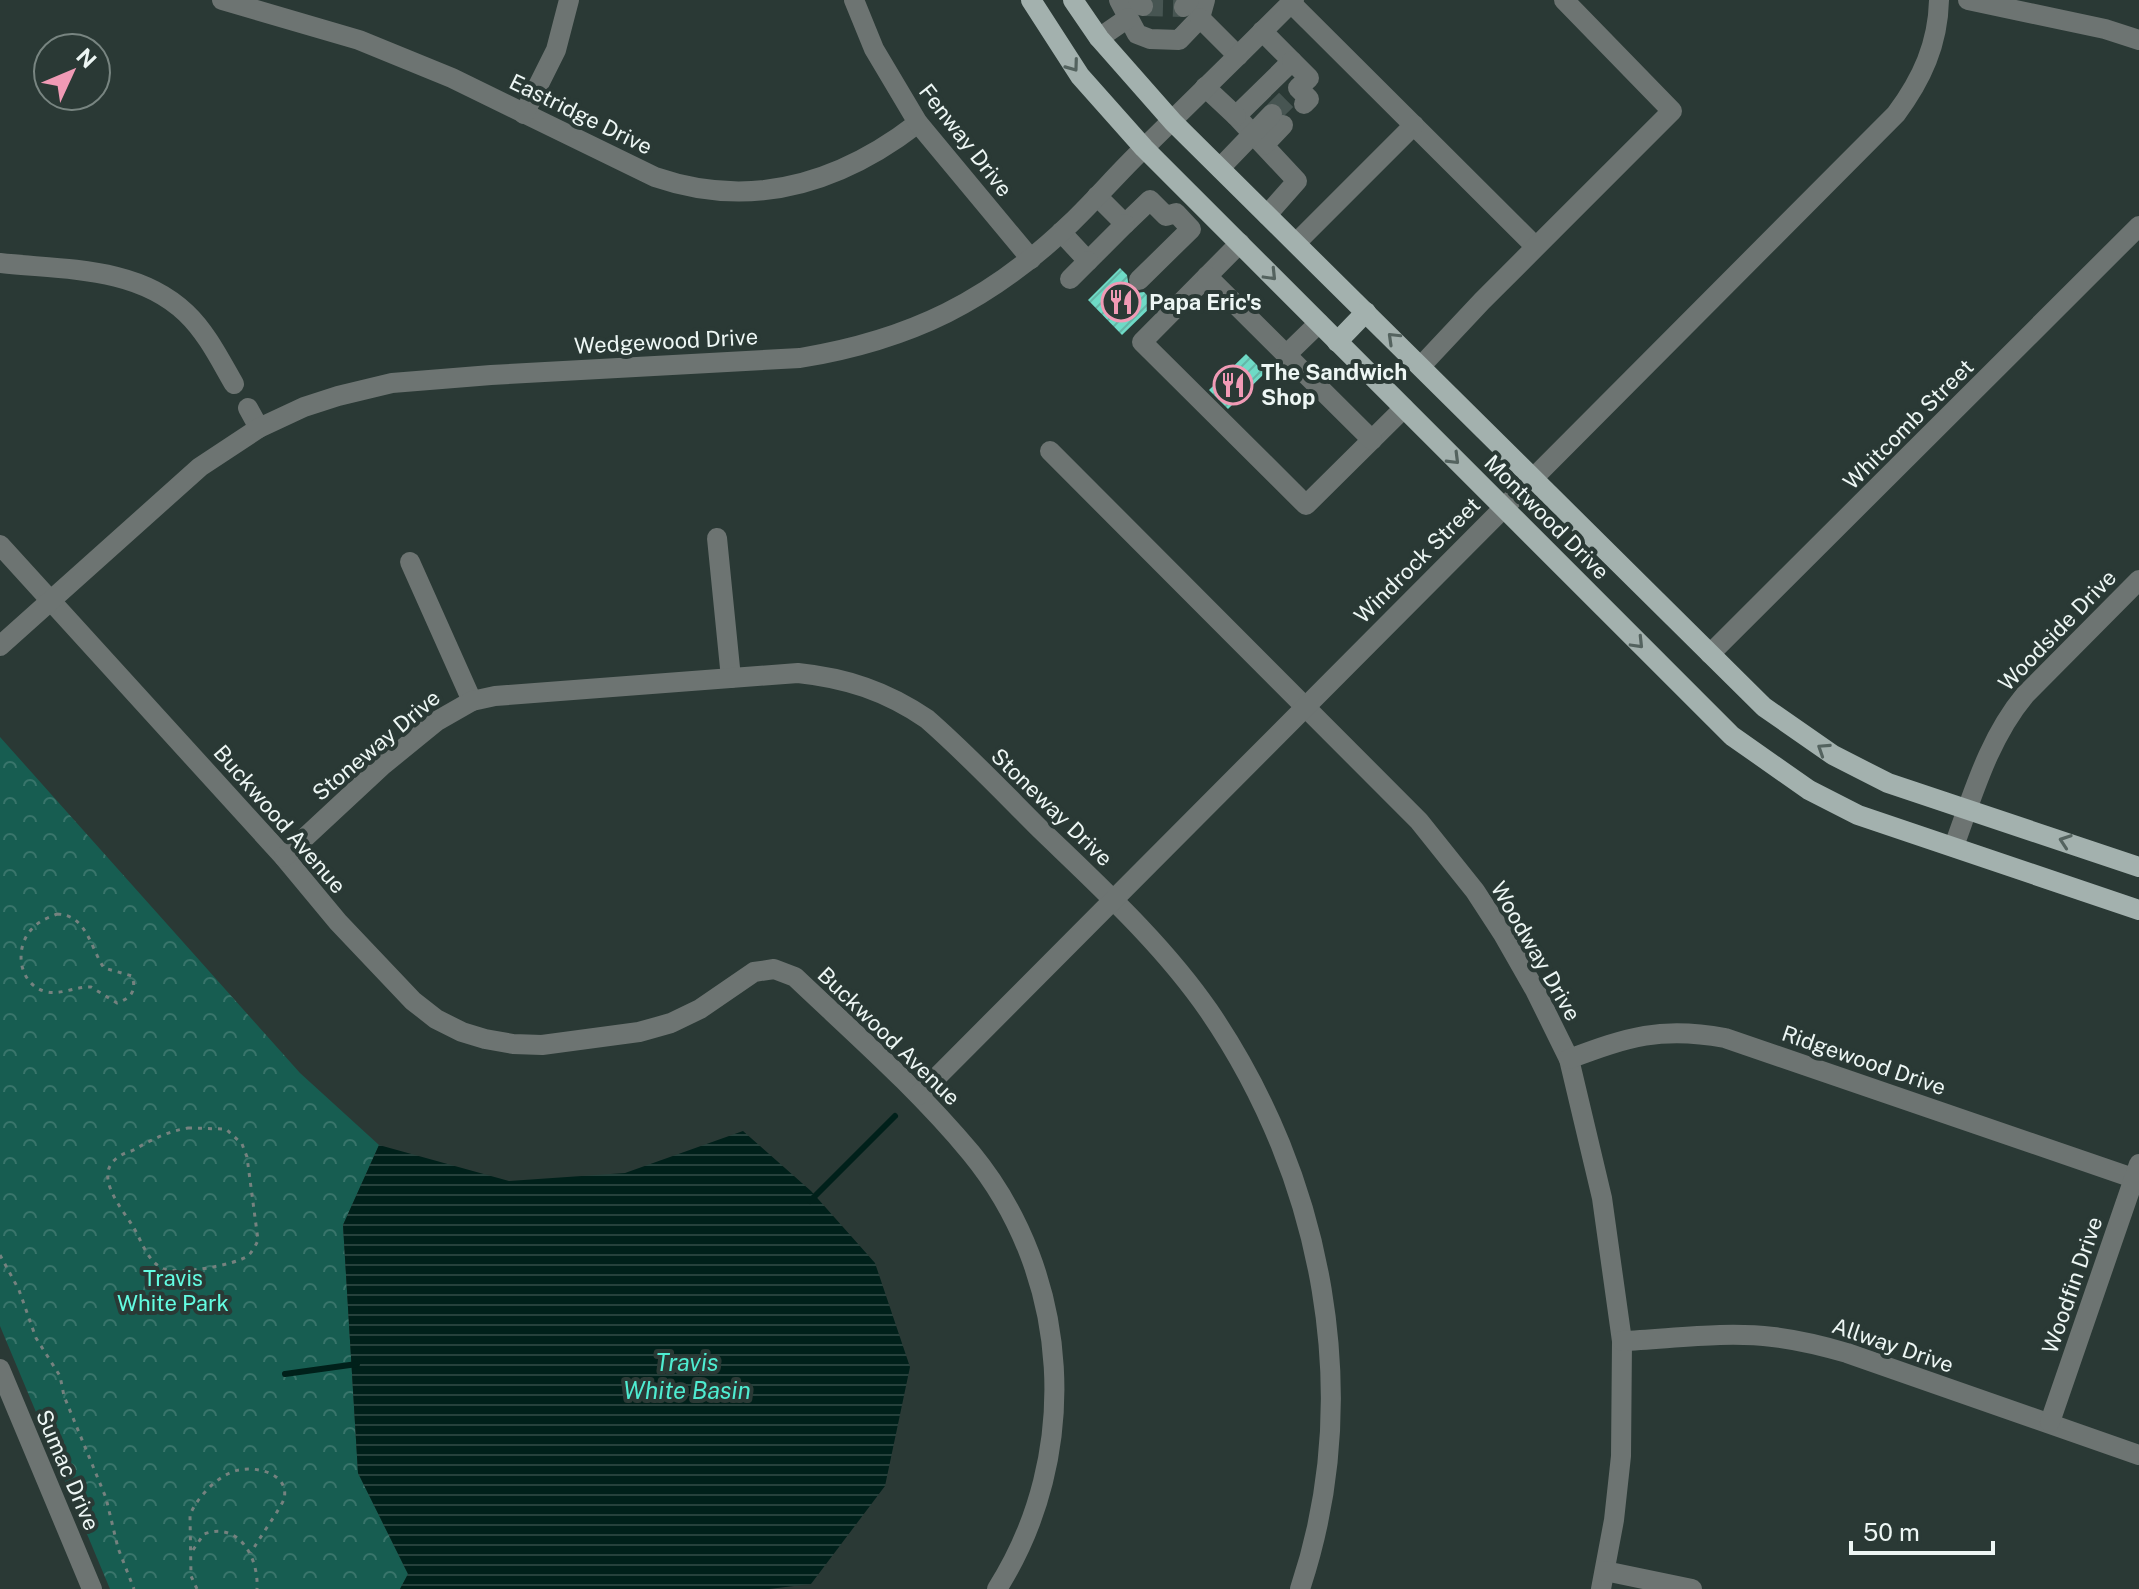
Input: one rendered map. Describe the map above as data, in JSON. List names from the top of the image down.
{
  "streets": {
    "main road": ["Montwood Drive"],
    "street": [
      "Eastridge Drive",
      "Fenway Drive",
      "Wedgewood Drive",
      "Whitcomb Street",
      "Windrock Street",
      "Woodside Drive",
      "Stoneway Drive",
      "Buckwood Avenue",
      "Woodway Drive",
      "Ridgewood Drive",
      "Woodfin Drive",
      "Allway Drive",
      "Sumac Drive"
    ]
  },
  "crossings": [
    ["Eastridge Drive", "Fenway Drive"],
    ["Fenway Drive", "Wedgewood Drive"],
    ["Wedgewood Drive", "Montwood Drive"],
    ["Wedgewood Drive", "Buckwood Avenue"],
    ["Whitcomb Street", "Montwood Drive"],
    ["Montwood Drive", "Windrock Street"],
    ["Montwood Drive", "Woodside Drive"],
    ["Windrock Street", "Stoneway Drive"],
    ["Windrock Street", "Buckwood Avenue"],
    ["Windrock Street", "Woodway Drive"],
    ["Stoneway Drive", "Buckwood Avenue"],
    ["Woodway Drive", "Ridgewood Drive"],
    ["Woodway Drive", "Allway Drive"],
    ["Ridgewood Drive", "Woodfin Drive"],
    ["Woodfin Drive", "Allway Drive"]
  ],
  "water": ["Travis White Basin"],
  "parks": ["Travis White Park"],
  "places": {
    "restaurant": ["Papa Eric's", "The Sandwich Shop"]
  },
  "scale_bar": "50 m",
  "north": "top right"
}
